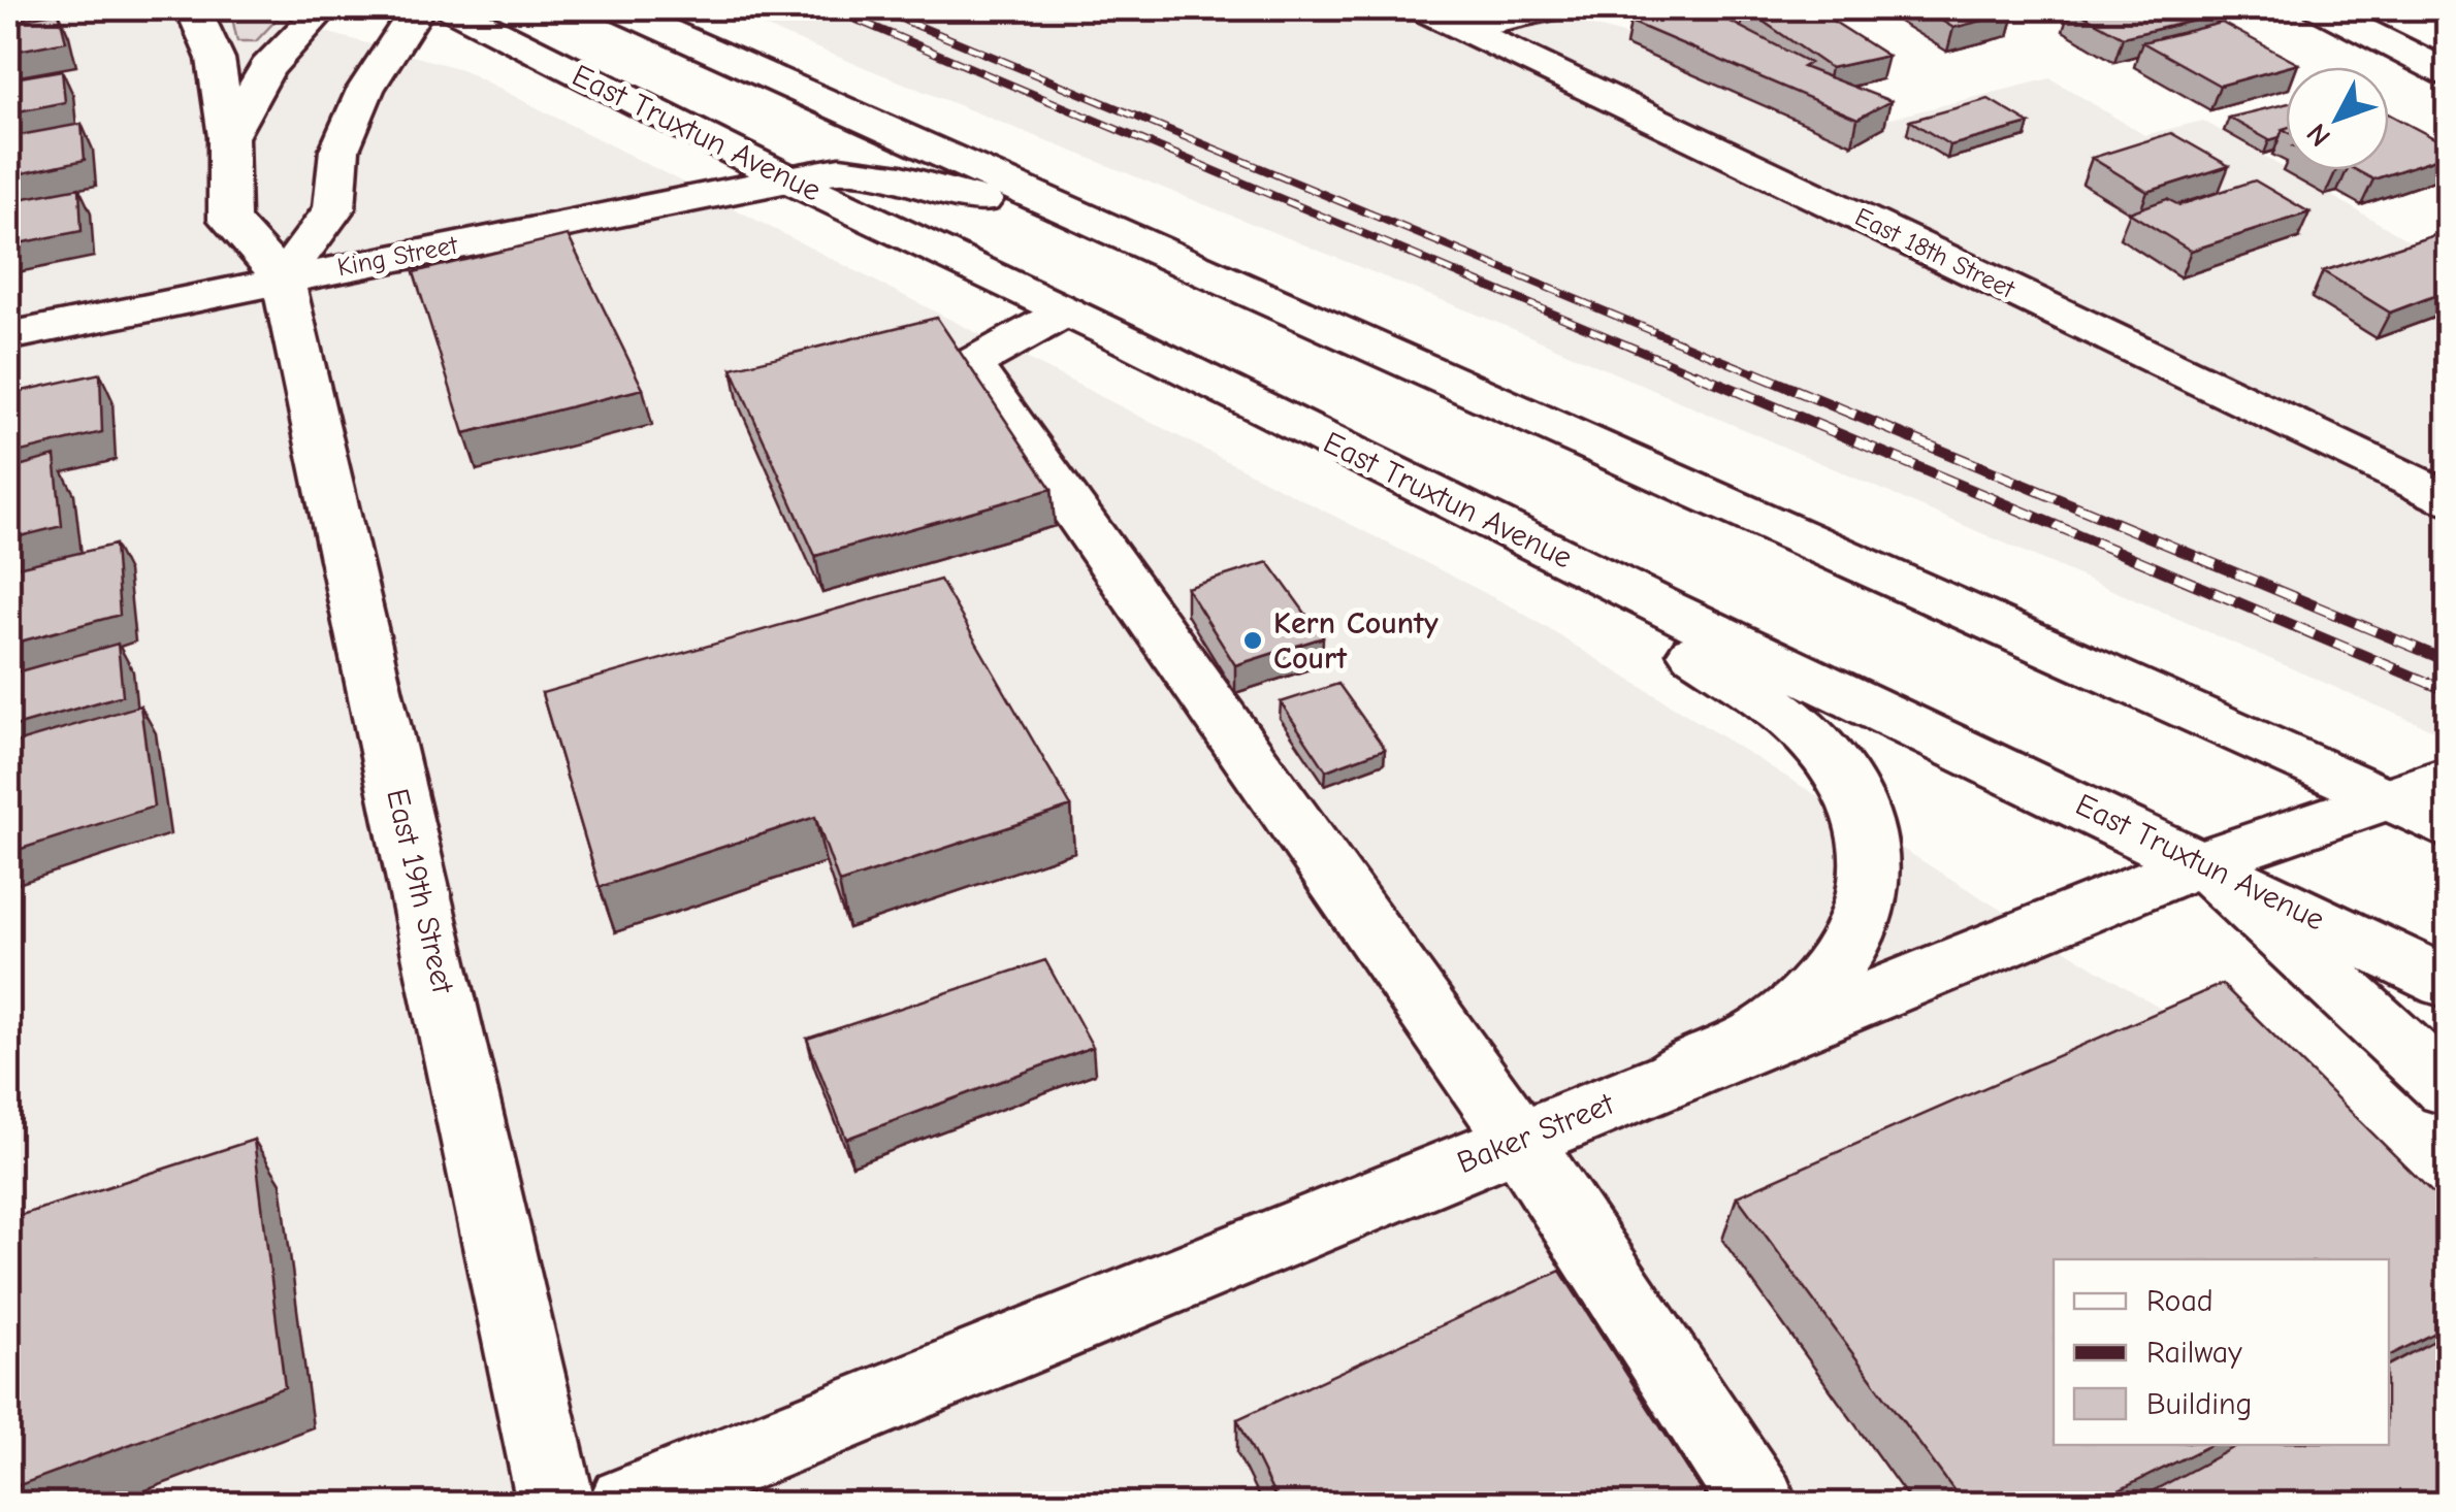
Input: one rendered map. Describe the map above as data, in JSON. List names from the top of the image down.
{
  "streets": {
    "street": [
      "East Truxtun Avenue",
      "East 18th Street",
      "King Street",
      "East 19th Street",
      "Baker Street"
    ]
  },
  "crossings": [
    ["East Truxtun Avenue", "King Street"],
    ["East Truxtun Avenue", "Baker Street"],
    ["King Street", "East 19th Street"]
  ],
  "places": ["Kern County Court"],
  "legend": ["Road", "Railway", "Building"],
  "north": "bottom left"
}
